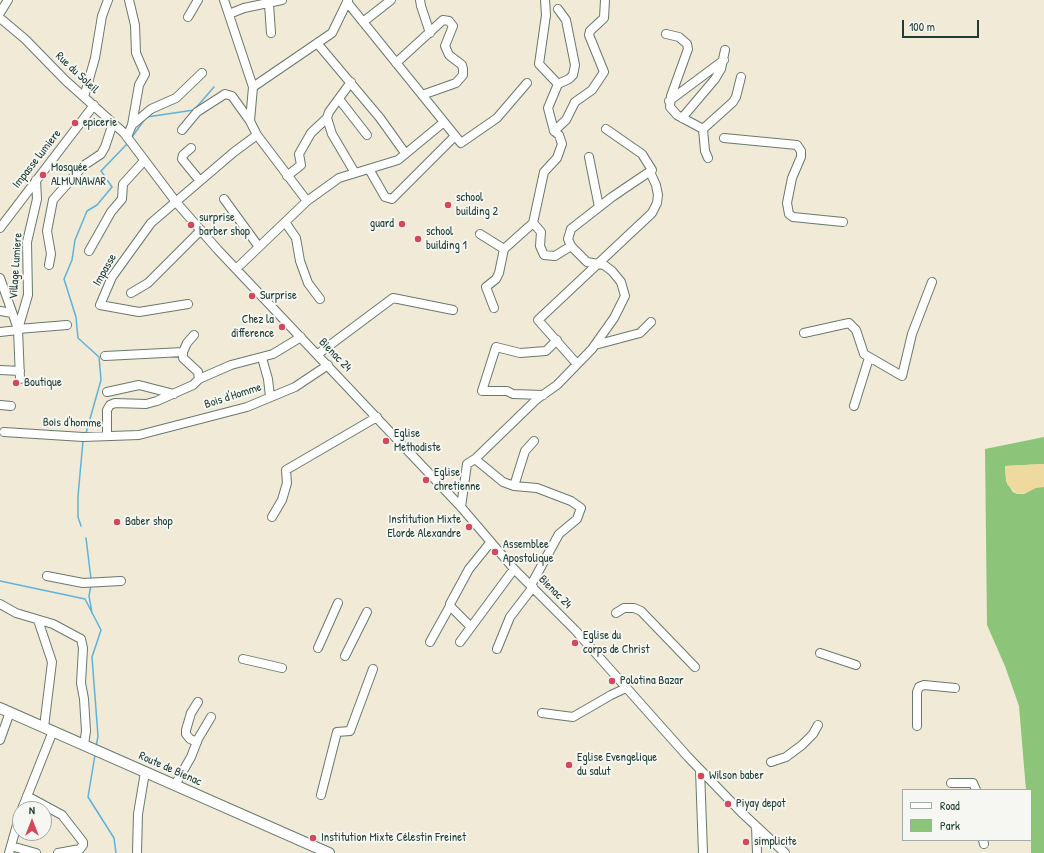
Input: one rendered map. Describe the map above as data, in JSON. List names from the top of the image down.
{
  "streets": {
    "main road": ["Route de Bienac"],
    "street": [
      "Rue du Soleil",
      "Impasse lumiere",
      "Village Lumiere",
      "Impasse",
      "Bienac 24",
      "Bois d'Homme",
      "Bois d'homme"
    ]
  },
  "crossings": [
    ["Rue du Soleil", "Impasse lumiere"],
    ["Rue du Soleil", "Bienac 24"],
    ["Impasse lumiere", "Village Lumiere"],
    ["Impasse", "Bienac 24"],
    ["Bienac 24", "Bois d'Homme"],
    ["Bois d'Homme", "Bois d'homme"]
  ],
  "places": [
    "epicerie",
    "Mosquée ALMUNAWAR",
    "school building 2",
    "guard",
    "surprise barber shop",
    "school building 1",
    "Surprise",
    "Chez la difference",
    "Boutique",
    "Eglise Methodiste",
    "Eglise chretienne",
    "Baber shop",
    "Institution Mixte Elorde Alexandre",
    "Assemblee Apostolique",
    "Eglise du corps de Christ",
    "Polotina Bazar",
    "Eglise Evengelique du salut",
    "Wilson baber",
    "Piyay depot",
    "Institution Mixte Célestin Freinet",
    "simplicite"
  ],
  "legend": ["Road", "Park"],
  "scale_bar": "100 m",
  "north": "top"
}
